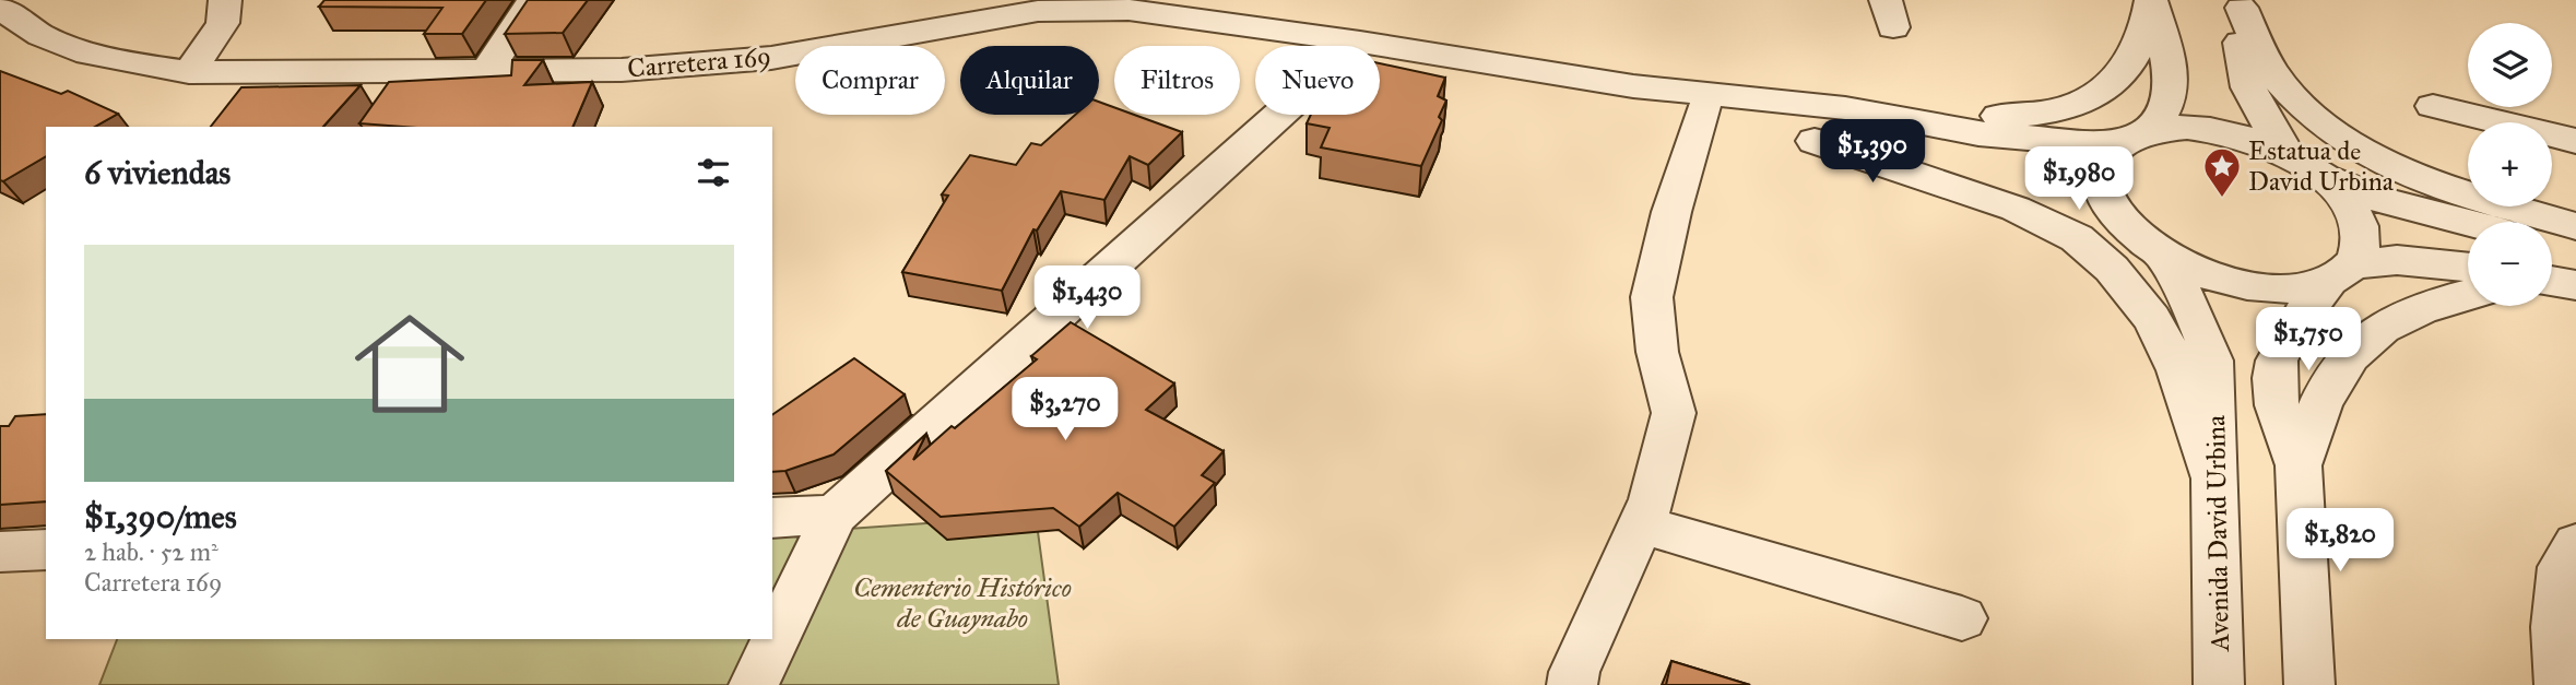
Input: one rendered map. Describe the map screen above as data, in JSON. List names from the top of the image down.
{
  "streets": {
    "street": ["Carretera 169", "Avenida David Urbina"]
  },
  "parks": ["Cementerio Histórico de Guaynabo"],
  "places": {
    "place": ["Estatua de David Urbina"]
  },
  "page": {
    "map_buttons": ["+", "−"],
    "chip": [
      "Comprar",
      "Alquilar",
      "Filtros",
      "Nuevo"
    ],
    "price": [
      "$1,390",
      "$1,980",
      "$1,430",
      "$1,750",
      "$3,270",
      "$1,820"
    ],
    "heading": "6 viviendas",
    "list": [
      {
        "name": "$1,390/mes",
        "note": "2 hab. · 52 m² · Carretera 169"
      }
    ]
  }
}
